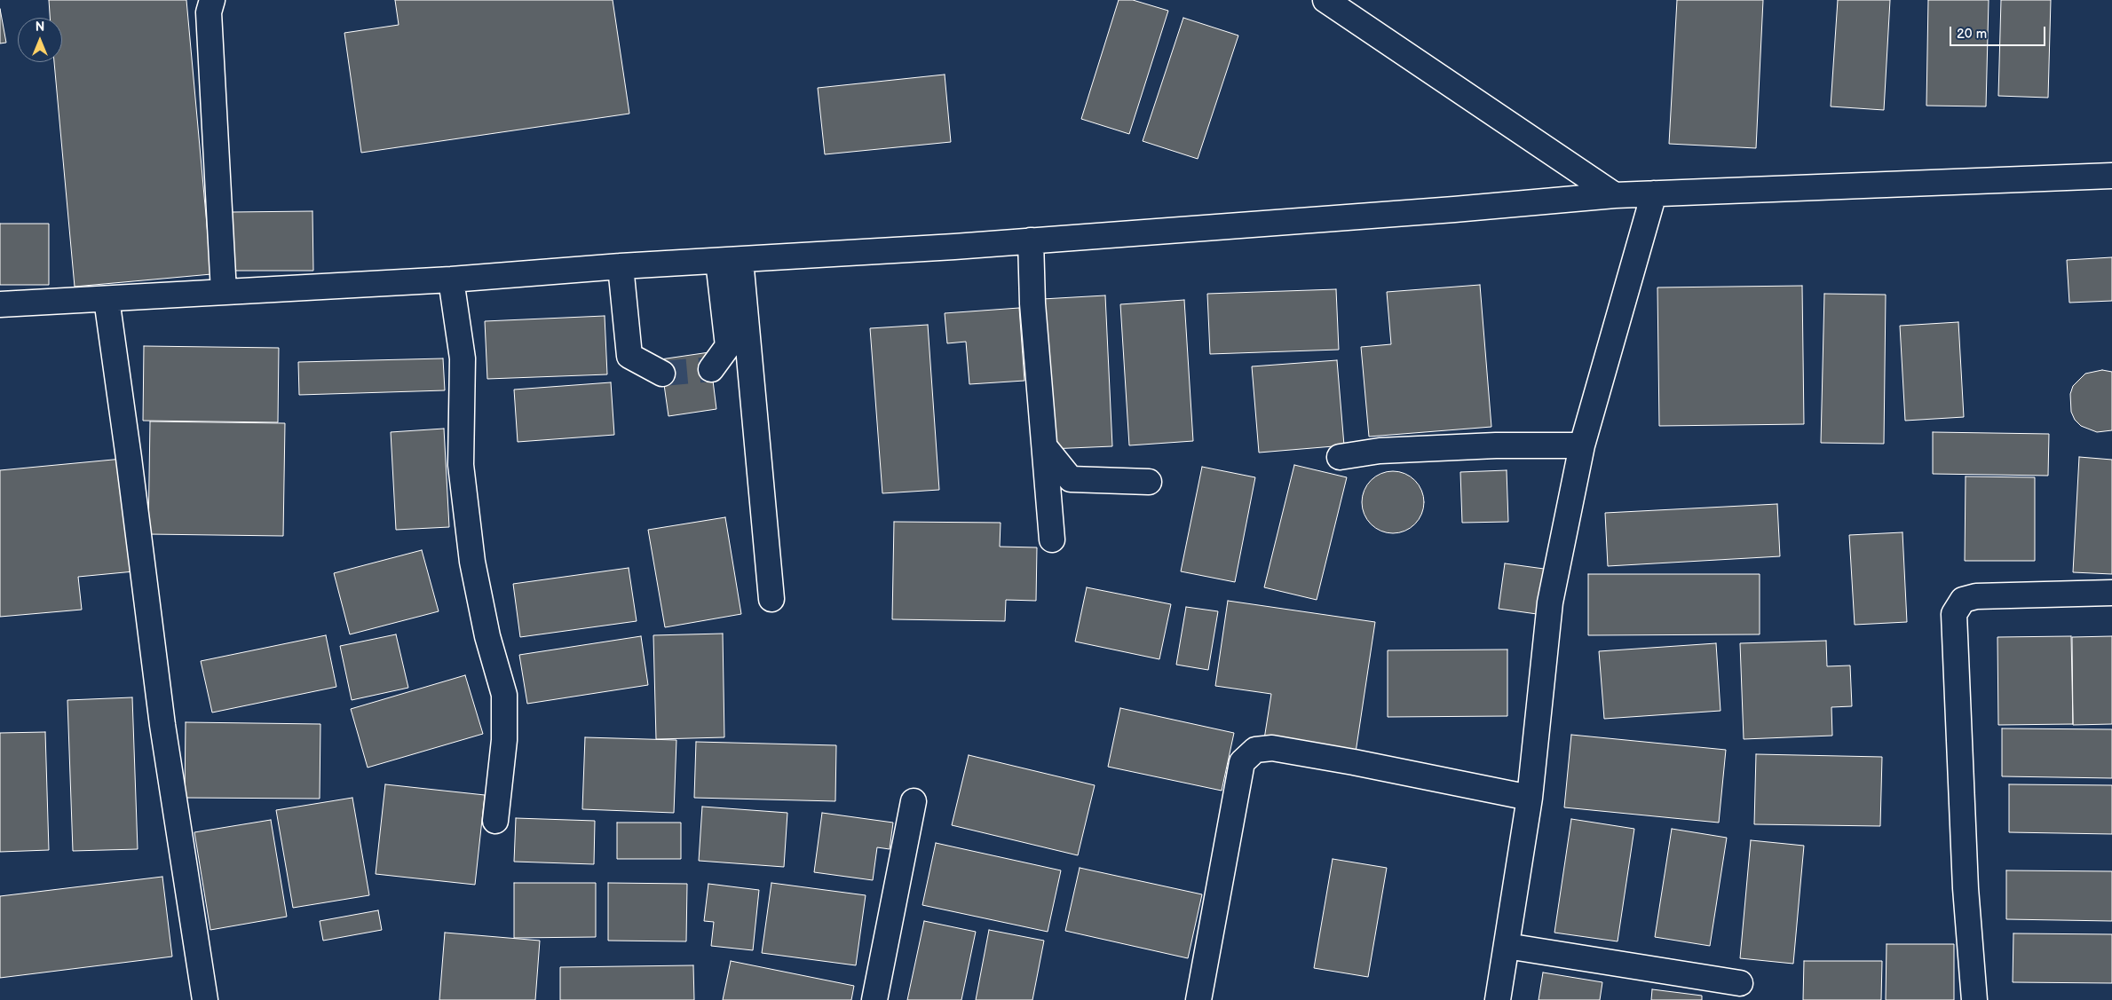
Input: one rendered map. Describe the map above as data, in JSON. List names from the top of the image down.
{
  "scale_bar": "20 m",
  "north": "top"
}
